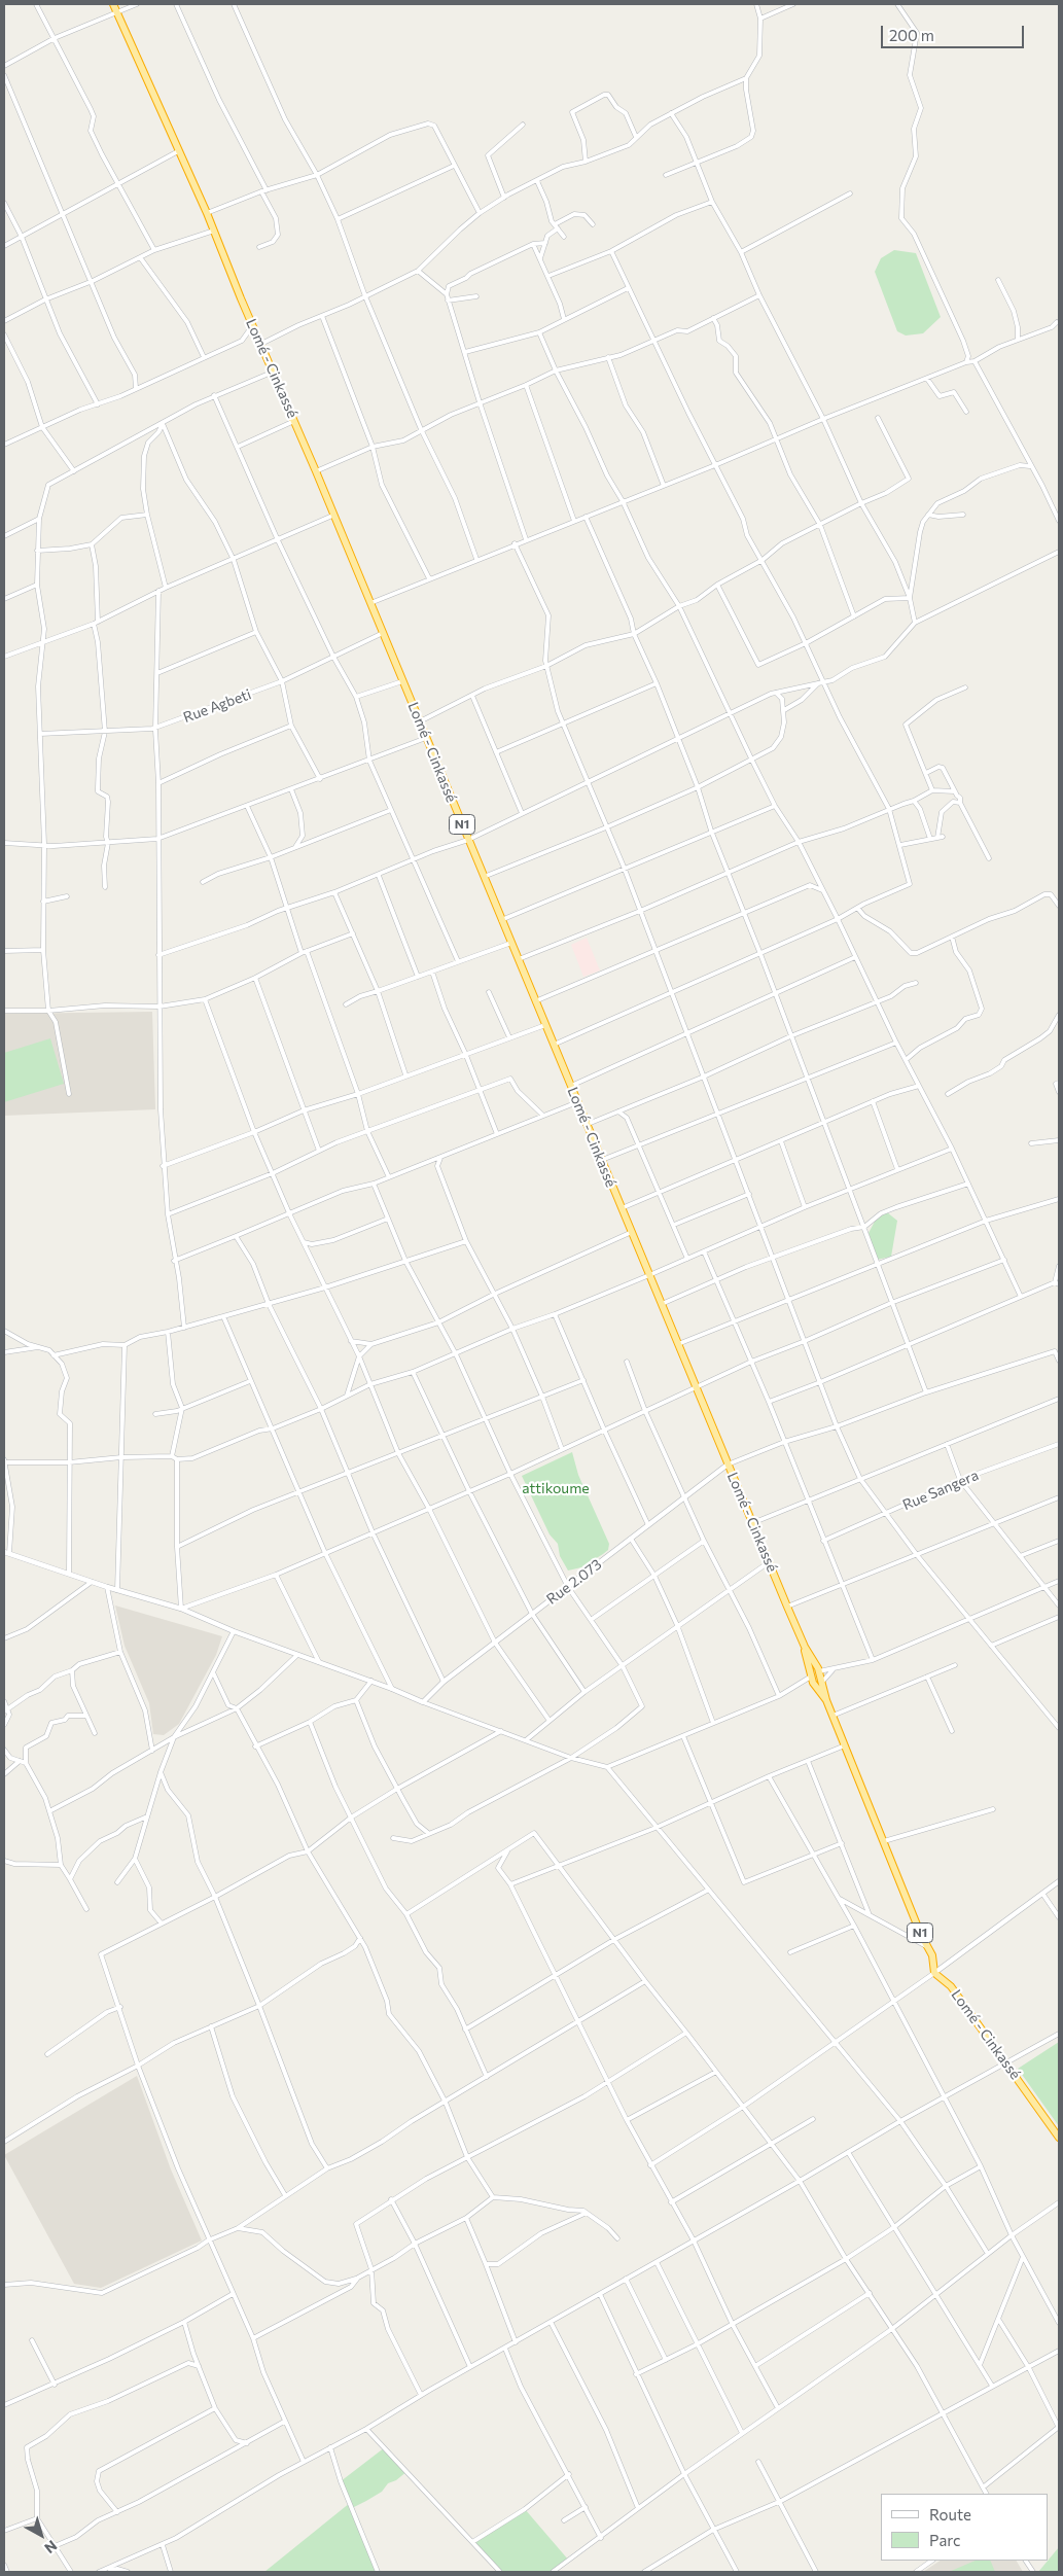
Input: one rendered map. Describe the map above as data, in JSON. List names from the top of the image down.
{
  "streets": {
    "highway": ["Lomé - Cinkassé", "N1"],
    "street": ["Rue Agbeti", "Rue Sangera", "Rue 2.073"]
  },
  "crossings": [
    ["Lomé - Cinkassé", "Rue Agbeti"],
    ["Lomé - Cinkassé", "Rue 2.073"]
  ],
  "parks": ["attikoume"],
  "legend": ["Route", "Parc"],
  "scale_bar": "200 m",
  "north": "bottom right"
}
